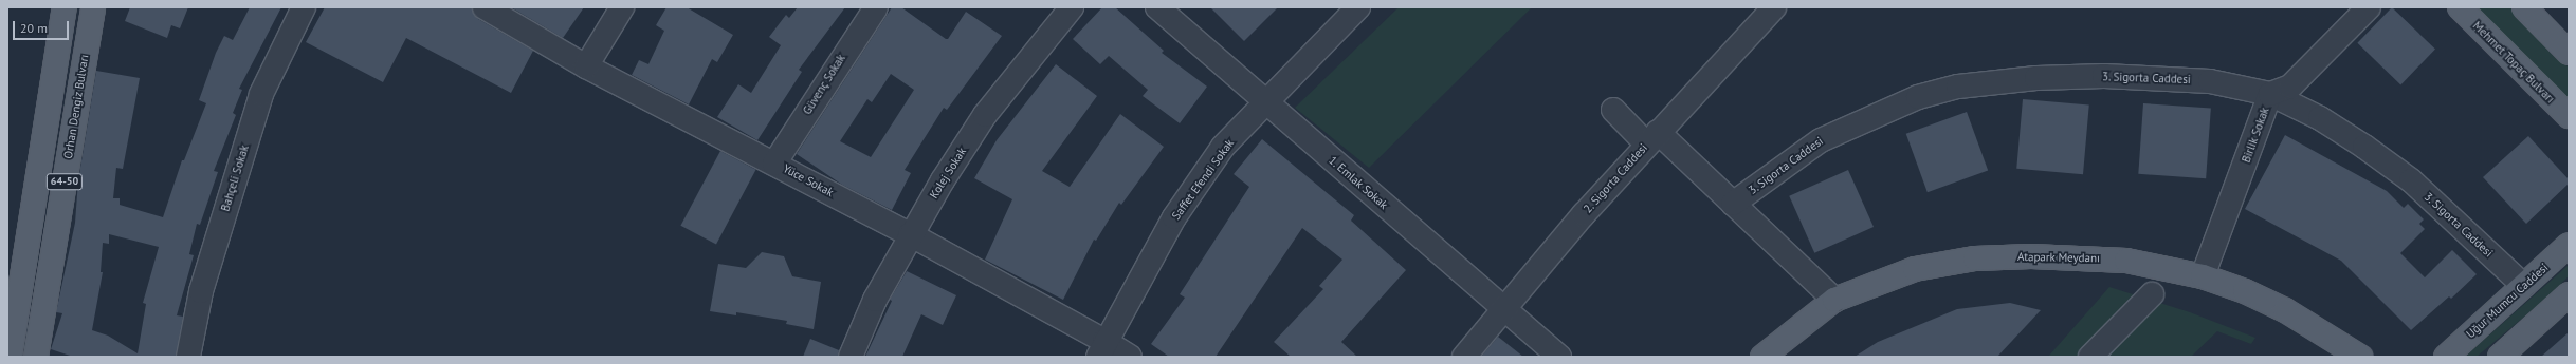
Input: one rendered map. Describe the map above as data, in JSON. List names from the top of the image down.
{
  "streets": {
    "main road": [
      "Mehmet Topaç Bulvarı",
      "Orhan Dengiz Bulvarı",
      "64-50",
      "Atapark Meydanı",
      "Uğur Mumcu Caddesi"
    ],
    "street": [
      "3. Sigorta Caddesi",
      "Güvenç Sokak",
      "Birlik Sokak",
      "Kolej Sokak",
      "Bahçeli Sokak",
      "2. Sigorta Caddesi",
      "Saffet Efendi Sokak",
      "Yüce Sokak",
      "1. Emlak Sokak"
    ]
  },
  "crossings": [
    ["3. Sigorta Caddesi", "Birlik Sokak"],
    ["3. Sigorta Caddesi", "Uğur Mumcu Caddesi"],
    ["Güvenç Sokak", "Yüce Sokak"],
    ["Birlik Sokak", "Atapark Meydanı"],
    ["Kolej Sokak", "Yüce Sokak"],
    ["2. Sigorta Caddesi", "1. Emlak Sokak"],
    ["Saffet Efendi Sokak", "Yüce Sokak"],
    ["Saffet Efendi Sokak", "1. Emlak Sokak"]
  ],
  "scale_bar": "20 m"
}
